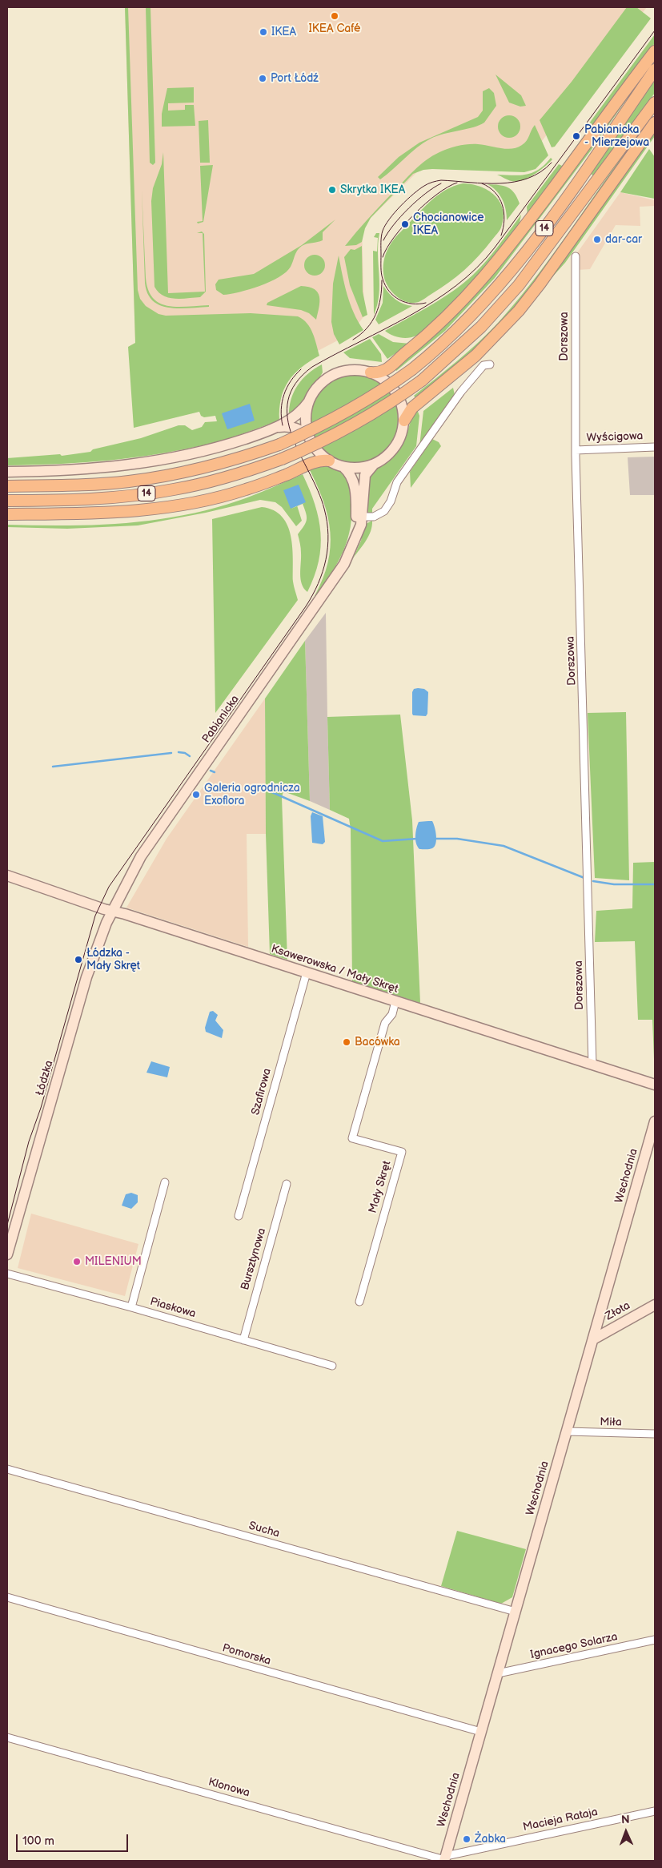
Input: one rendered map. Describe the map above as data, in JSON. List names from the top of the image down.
{
  "streets": {
    "main road": [
      "14",
      "Pabianicka",
      "Ksawerowska / Mały Skręt",
      "Łódzka",
      "Wschodnia",
      "Złota"
    ],
    "street": [
      "Dorszowa",
      "Wyścigowa",
      "Szafirowa",
      "Mały Skręt",
      "Bursztynowa",
      "Piaskowa",
      "Miła",
      "Sucha",
      "Ignacego Solarza",
      "Pomorska",
      "Klonowa",
      "Macieja Rataja"
    ]
  },
  "crossings": [
    ["Dorszowa", "Wyścigowa"],
    ["Dorszowa", "Ksawerowska / Mały Skręt"],
    ["Pabianicka", "Ksawerowska / Mały Skręt"],
    ["Pabianicka", "Łódzka"],
    ["Ksawerowska / Mały Skręt", "Łódzka"],
    ["Ksawerowska / Mały Skręt", "Szafirowa"],
    ["Ksawerowska / Mały Skręt", "Mały Skręt"],
    ["Wschodnia", "Złota"],
    ["Wschodnia", "Miła"],
    ["Wschodnia", "Sucha"],
    ["Wschodnia", "Ignacego Solarza"],
    ["Wschodnia", "Pomorska"],
    ["Wschodnia", "Klonowa"],
    ["Wschodnia", "Macieja Rataja"],
    ["Bursztynowa", "Piaskowa"],
    ["Klonowa", "Macieja Rataja"]
  ],
  "places": [
    "IKEA Café",
    "IKEA",
    "Port Łódź",
    "Pabianicka - Mierzejowa",
    "Skrytka IKEA",
    "Chocianowice IKEA",
    "dar-car",
    "Galeria ogrodnicza Exoflora",
    "Łódzka - Mały Skręt",
    "Bacówka",
    "MILENIUM",
    "Żabka"
  ],
  "scale_bar": "100 m",
  "north": "top"
}
